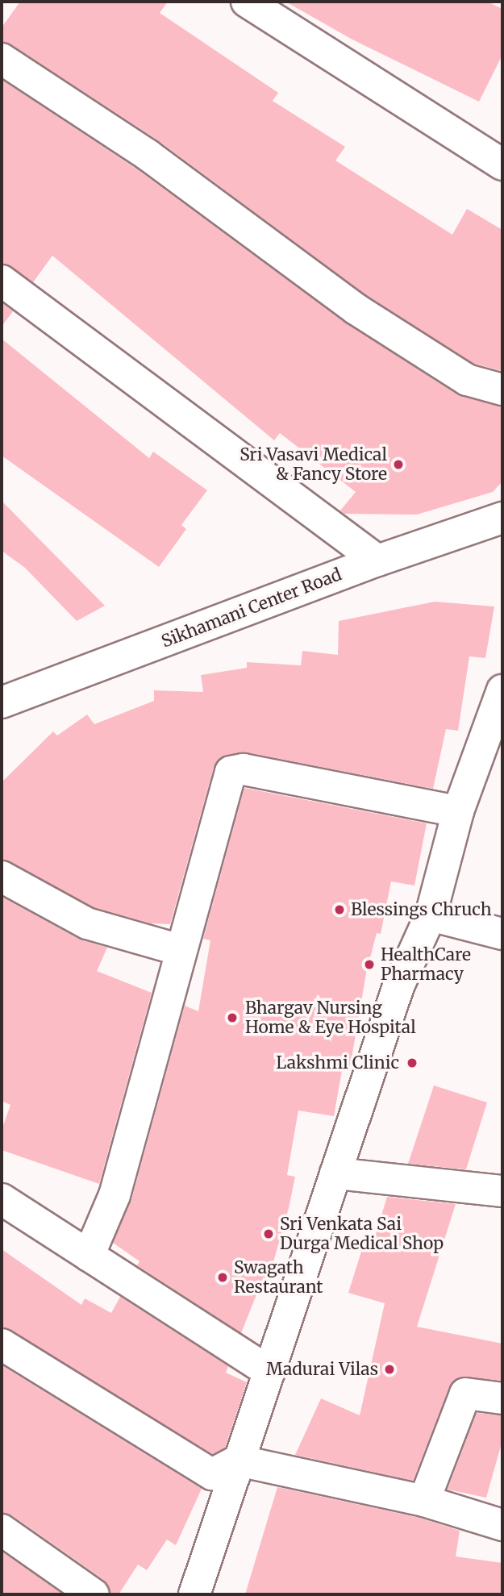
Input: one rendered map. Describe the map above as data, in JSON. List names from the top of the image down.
{
  "streets": {
    "street": ["Sikhamani Center Road"]
  },
  "places": [
    "Sri Vasavi Medical & Fancy Store",
    "Blessings Chruch",
    "HealthCare Pharmacy",
    "Bhargav Nursing Home & Eye Hospital",
    "Lakshmi Clinic",
    "Sri Venkata Sai Durga Medical Shop",
    "Swagath Restaurant",
    "Madurai Vilas"
  ]
}
